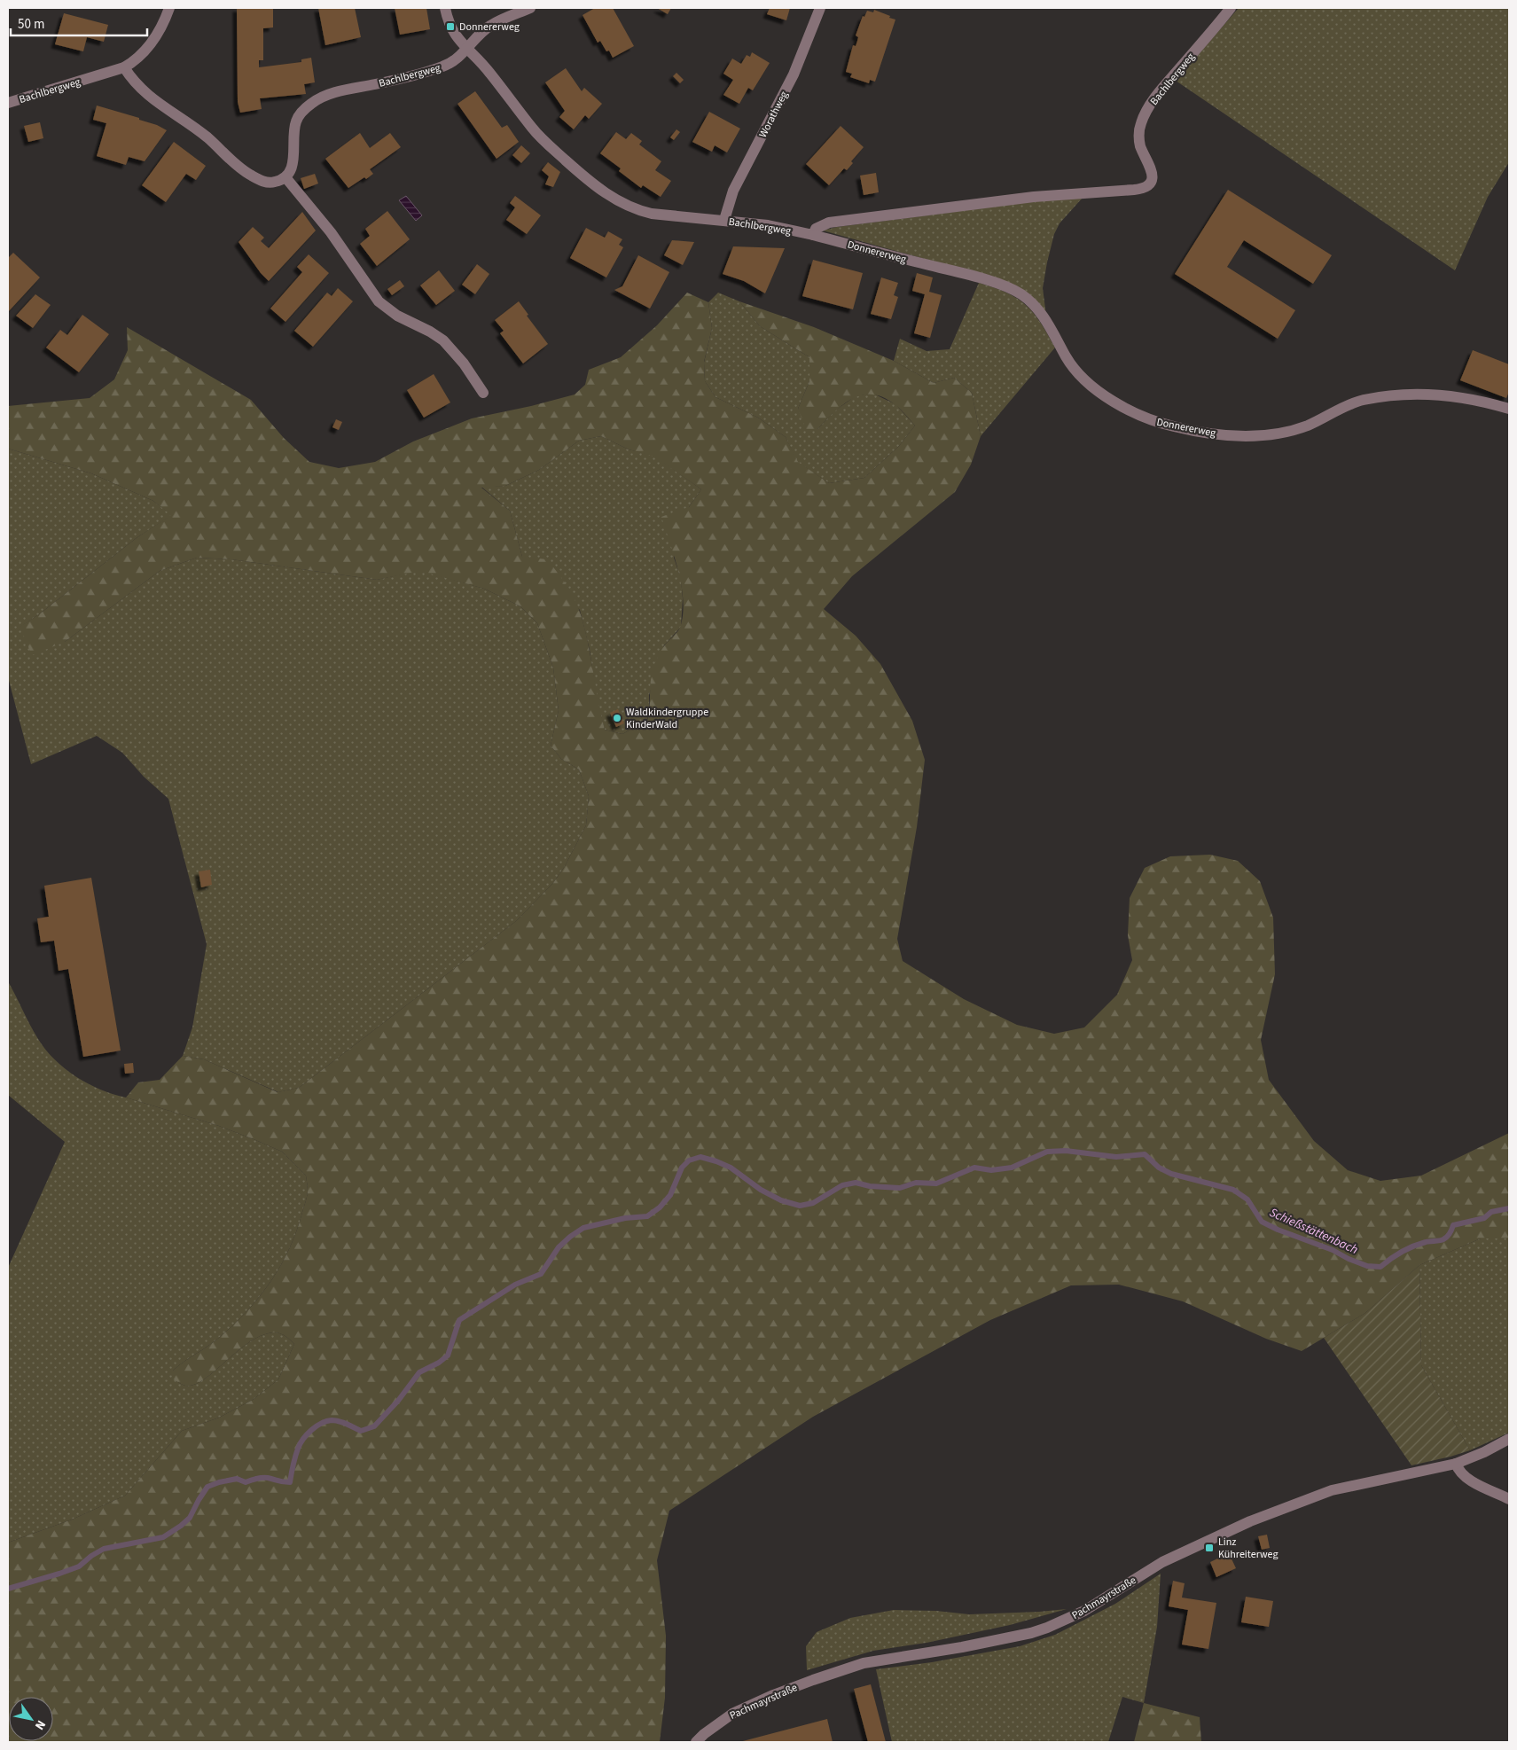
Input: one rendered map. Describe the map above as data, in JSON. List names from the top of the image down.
{
  "streets": {
    "street": [
      "Bachlbergweg",
      "Worathweg",
      "Donnererweg",
      "Pachmayrstraße"
    ]
  },
  "crossings": [
    ["Bachlbergweg", "Worathweg"],
    ["Bachlbergweg", "Donnererweg"]
  ],
  "water": ["Schießstättenbach"],
  "places": {
    "transit": ["Donnererweg", "Linz Kühreiterweg"],
    "other": ["Waldkindergruppe KinderWald"]
  },
  "scale_bar": "50 m",
  "north": "bottom right"
}
